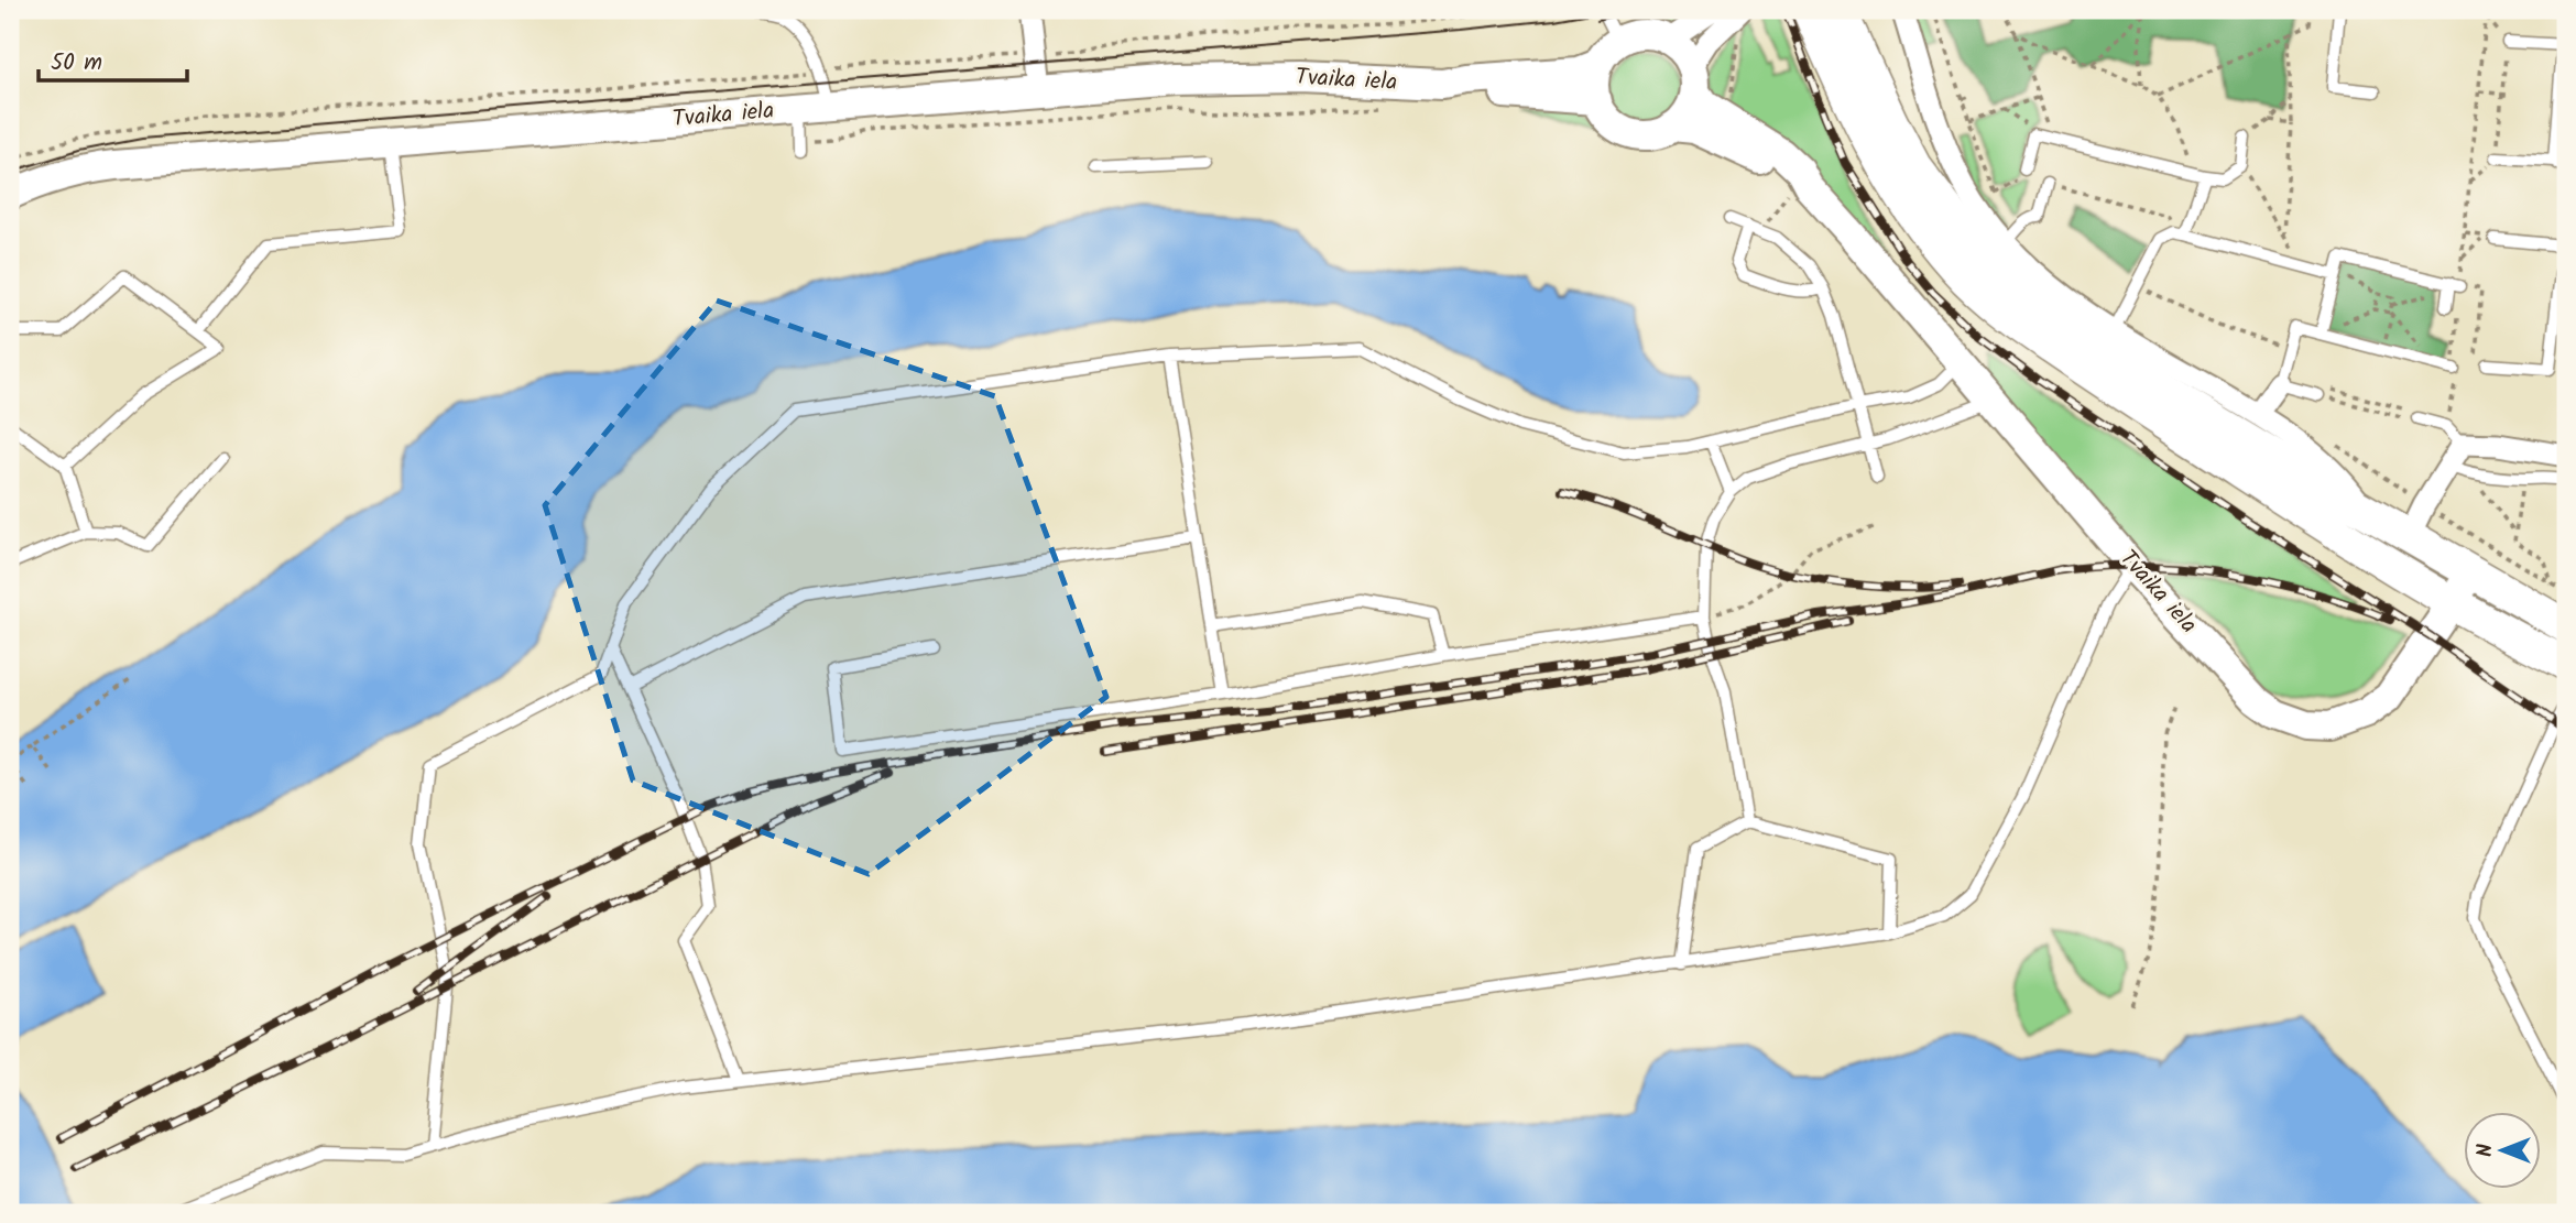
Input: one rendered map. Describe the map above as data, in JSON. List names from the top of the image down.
{
  "streets": {
    "street": ["Tvaika iela"]
  },
  "scale_bar": "50 m",
  "north": "left"
}
